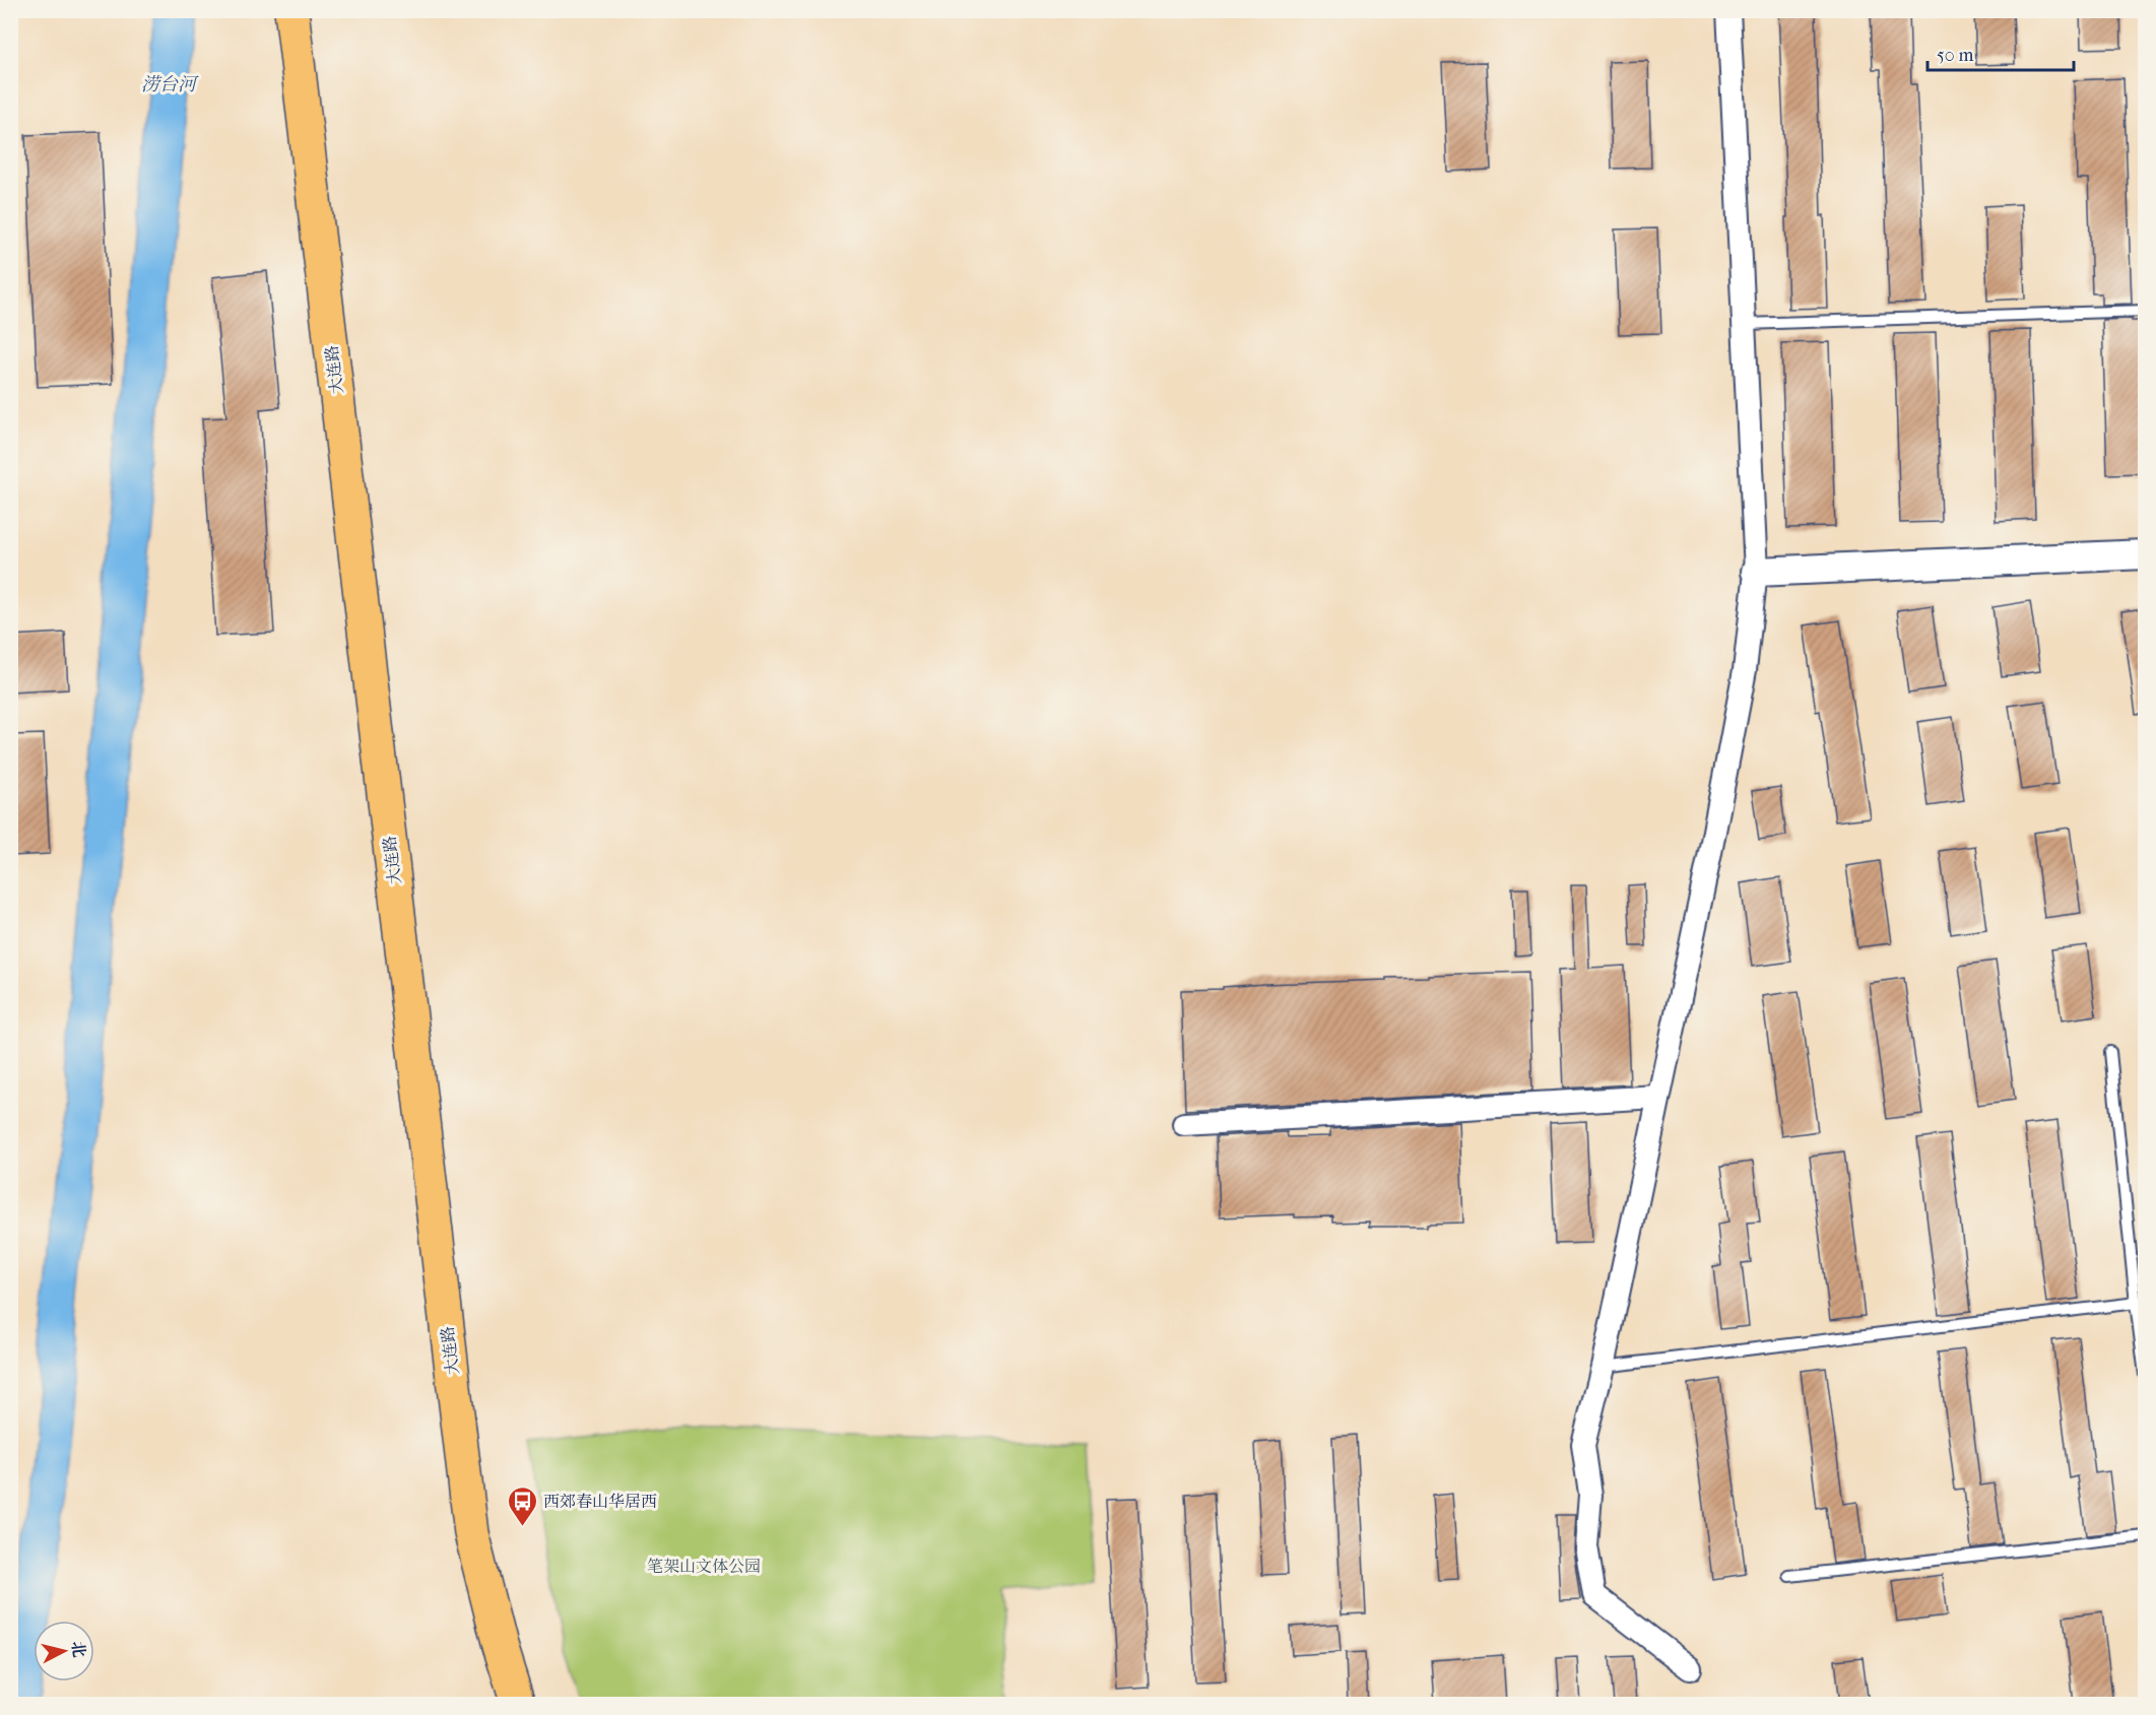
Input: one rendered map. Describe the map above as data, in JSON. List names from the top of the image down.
{
  "streets": {
    "main road": ["大连路"]
  },
  "water": ["涝台河"],
  "parks": ["笔架山文体公园"],
  "places": {
    "bus stop": ["西郊春山华居西"]
  },
  "scale_bar": "50 m",
  "north": "right"
}
